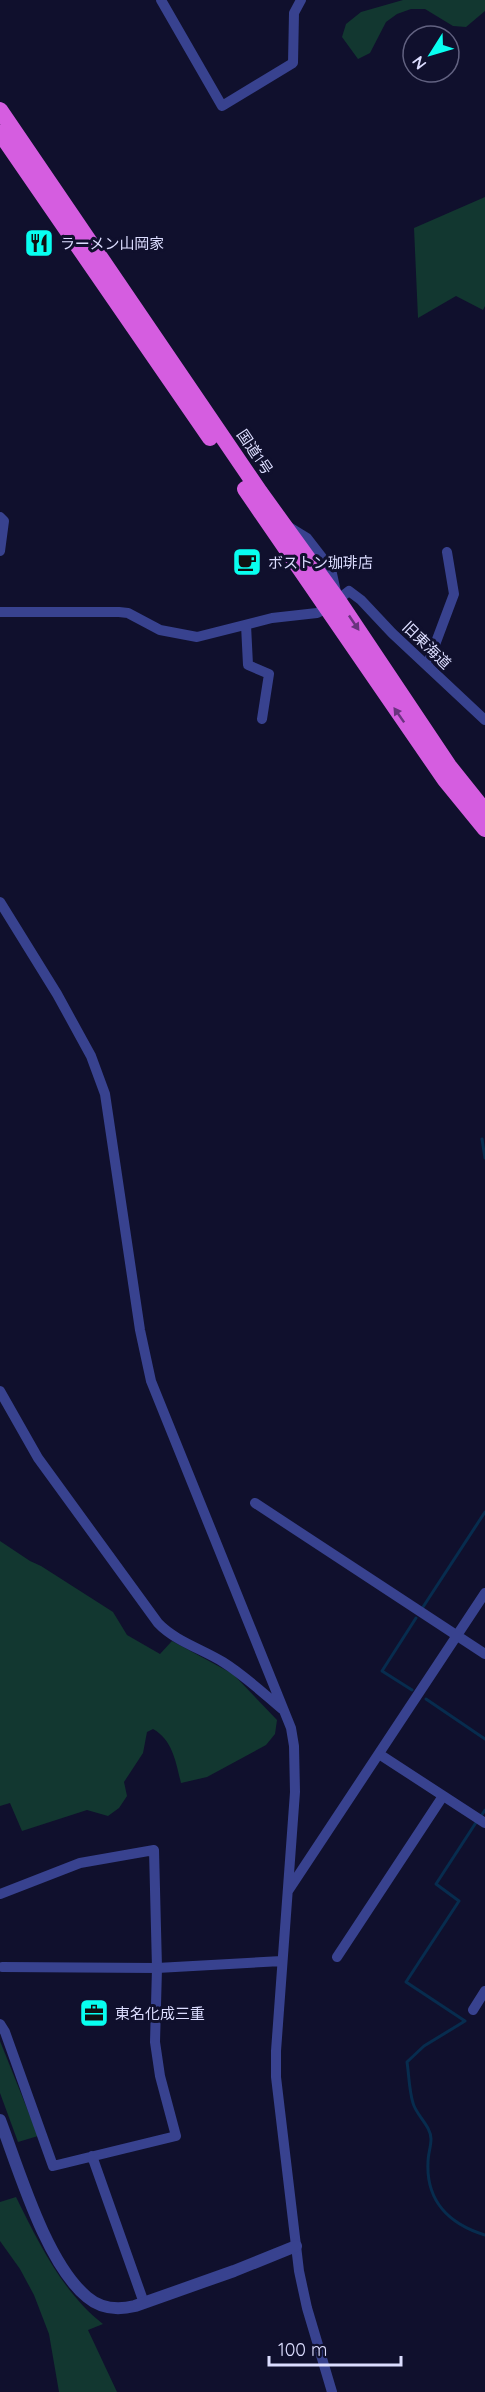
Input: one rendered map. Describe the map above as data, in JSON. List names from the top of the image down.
{
  "streets": {
    "highway": ["国道1号"],
    "street": ["旧東海道"]
  },
  "crossings": [
    ["国道1号", "旧東海道"]
  ],
  "places": {
    "restaurant": ["ラーメン山岡家"],
    "cafe": ["ボストン珈琲店"],
    "office": ["東名化成三重"]
  },
  "scale_bar": "100 m",
  "north": "bottom left"
}
